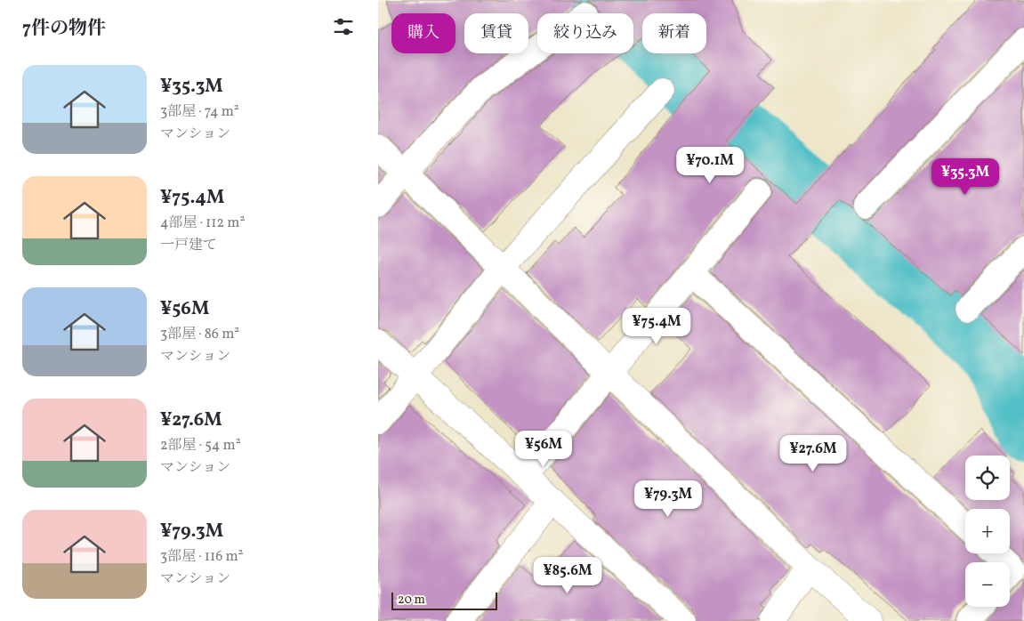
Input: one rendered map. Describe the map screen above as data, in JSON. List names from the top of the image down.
{
  "scale_bar": "20 m",
  "page": {
    "heading": "7件の物件",
    "chip": [
      "購入",
      "賃貸",
      "絞り込み",
      "新着"
    ],
    "list": [
      {
        "name": "¥35.3M",
        "note": "3部屋 · 74 m² · マンション"
      },
      {
        "name": "¥75.4M",
        "note": "4部屋 · 112 m² · 一戸建て"
      },
      {
        "name": "¥56M",
        "note": "3部屋 · 86 m² · マンション"
      },
      {
        "name": "¥27.6M",
        "note": "2部屋 · 54 m² · マンション"
      },
      {
        "name": "¥79.3M",
        "note": "3部屋 · 116 m² · マンション"
      }
    ],
    "price": [
      "¥70.1M",
      "¥35.3M",
      "¥75.4M",
      "¥56M",
      "¥27.6M",
      "¥79.3M",
      "¥85.6M"
    ],
    "map_buttons": ["+", "−"],
    "scale": "20 m"
  }
}
